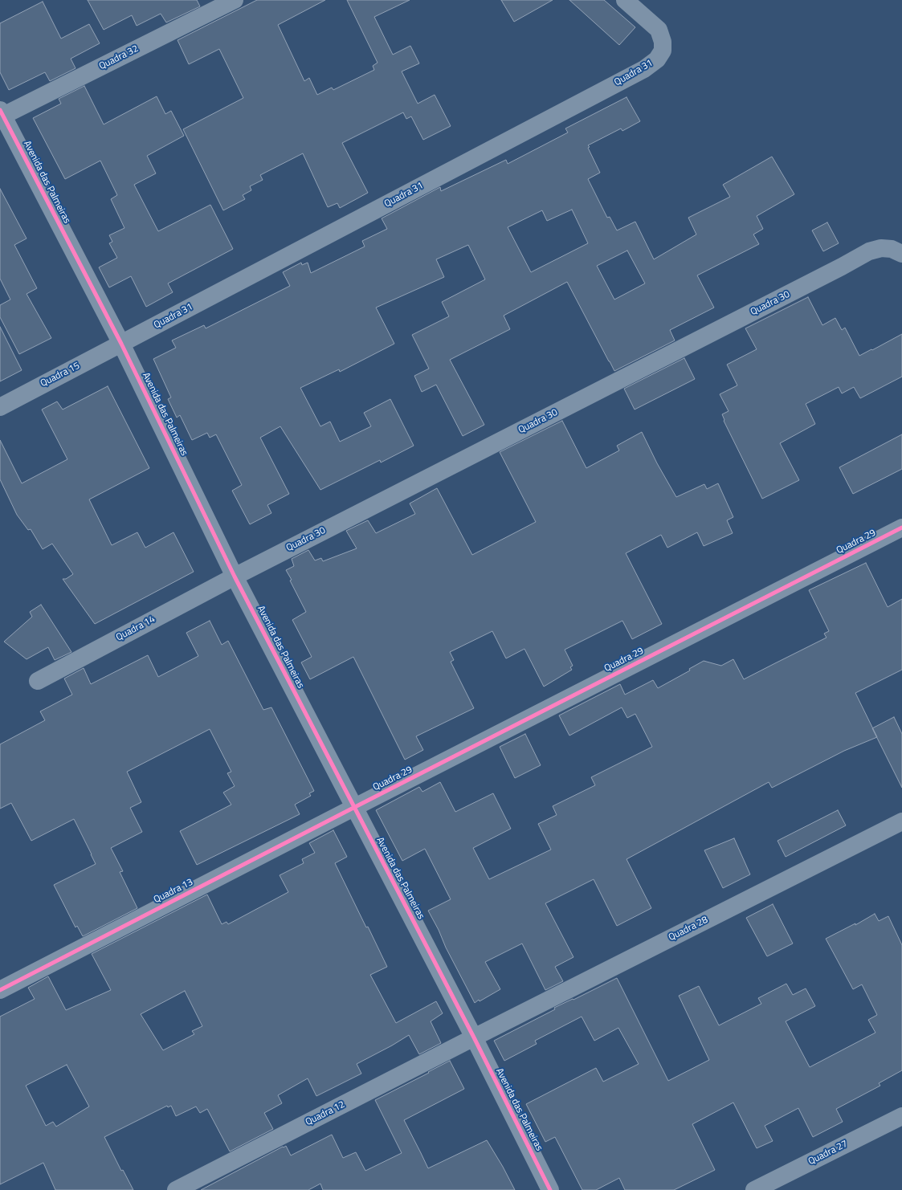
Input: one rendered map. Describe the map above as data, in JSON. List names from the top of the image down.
{
  "streets": {
    "street": [
      "Quadra 32",
      "Quadra 31",
      "Avenida das Palmeiras",
      "Quadra 30",
      "Quadra 15",
      "Quadra 29",
      "Quadra 14",
      "Quadra 13",
      "Quadra 28",
      "Quadra 12",
      "Quadra 27"
    ]
  },
  "crossings": [
    ["Quadra 32", "Avenida das Palmeiras"],
    ["Quadra 31", "Avenida das Palmeiras"],
    ["Quadra 31", "Quadra 15"],
    ["Avenida das Palmeiras", "Quadra 30"],
    ["Avenida das Palmeiras", "Quadra 15"],
    ["Avenida das Palmeiras", "Quadra 29"],
    ["Avenida das Palmeiras", "Quadra 14"],
    ["Avenida das Palmeiras", "Quadra 13"],
    ["Avenida das Palmeiras", "Quadra 28"],
    ["Avenida das Palmeiras", "Quadra 12"],
    ["Quadra 30", "Quadra 14"],
    ["Quadra 29", "Quadra 13"],
    ["Quadra 28", "Quadra 12"]
  ]
}
